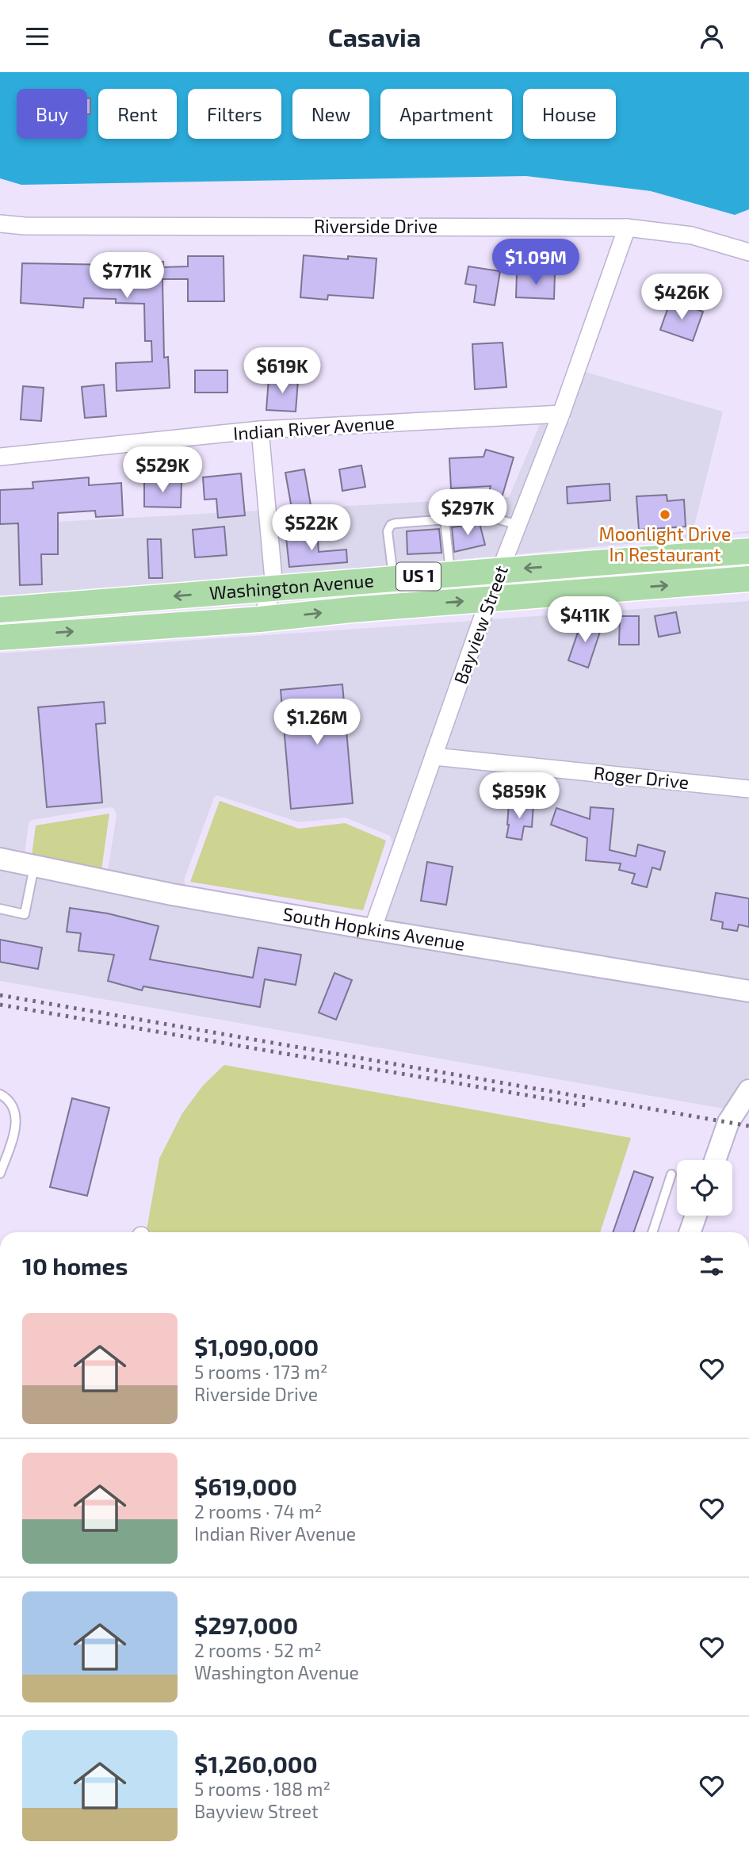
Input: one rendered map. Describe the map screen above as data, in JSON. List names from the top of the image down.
{
  "streets": {
    "main road": ["US 1", "Washington Avenue"],
    "street": [
      "Riverside Drive",
      "Indian River Avenue",
      "Bayview Street",
      "Roger Drive",
      "South Hopkins Avenue"
    ]
  },
  "crossings": [
    ["Riverside Drive", "Bayview Street"],
    ["Indian River Avenue", "Bayview Street"],
    ["Washington Avenue", "Bayview Street"],
    ["Bayview Street", "Roger Drive"],
    ["Bayview Street", "South Hopkins Avenue"]
  ],
  "places": ["Moonlight Drive In Restaurant"],
  "page": {
    "header": "Casavia",
    "chip": [
      "Buy",
      "Rent",
      "Filters",
      "New",
      "Apartment",
      "House"
    ],
    "price": [
      "$1.09M",
      "$771K",
      "$426K",
      "$619K",
      "$529K",
      "$297K",
      "$522K",
      "$411K",
      "$1.26M",
      "$859K"
    ],
    "heading": "10 homes",
    "list": [
      {
        "name": "$1,090,000",
        "note": "5 rooms · 173 m² · Riverside Drive"
      },
      {
        "name": "$619,000",
        "note": "2 rooms · 74 m² · Indian River Avenue"
      },
      {
        "name": "$297,000",
        "note": "2 rooms · 52 m² · Washington Avenue"
      },
      {
        "name": "$1,260,000",
        "note": "5 rooms · 188 m² · Bayview Street"
      }
    ]
  }
}
